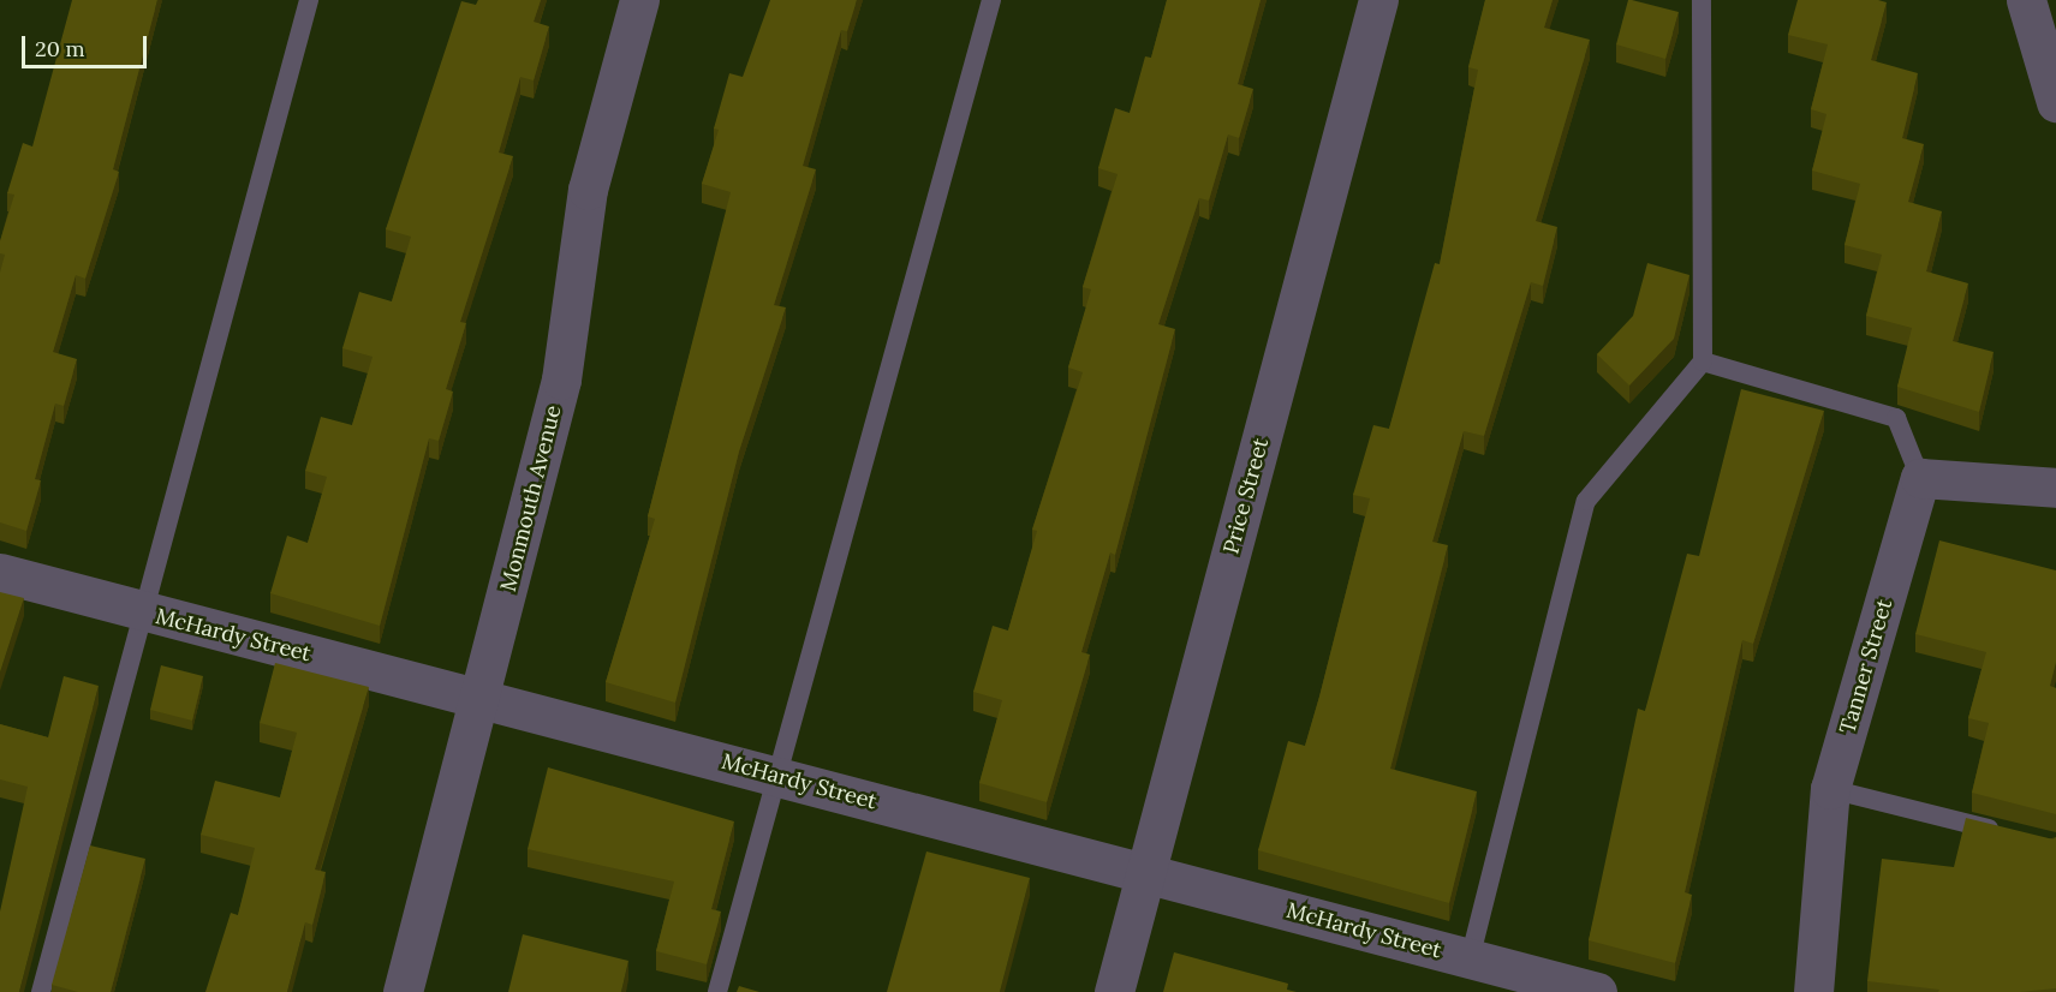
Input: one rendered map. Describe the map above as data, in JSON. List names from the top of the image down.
{
  "streets": {
    "street": [
      "Price Street",
      "Monmouth Avenue",
      "McHardy Street",
      "Tanner Street"
    ]
  },
  "crossings": [
    ["Price Street", "McHardy Street"],
    ["Monmouth Avenue", "McHardy Street"]
  ],
  "scale_bar": "20 m"
}
